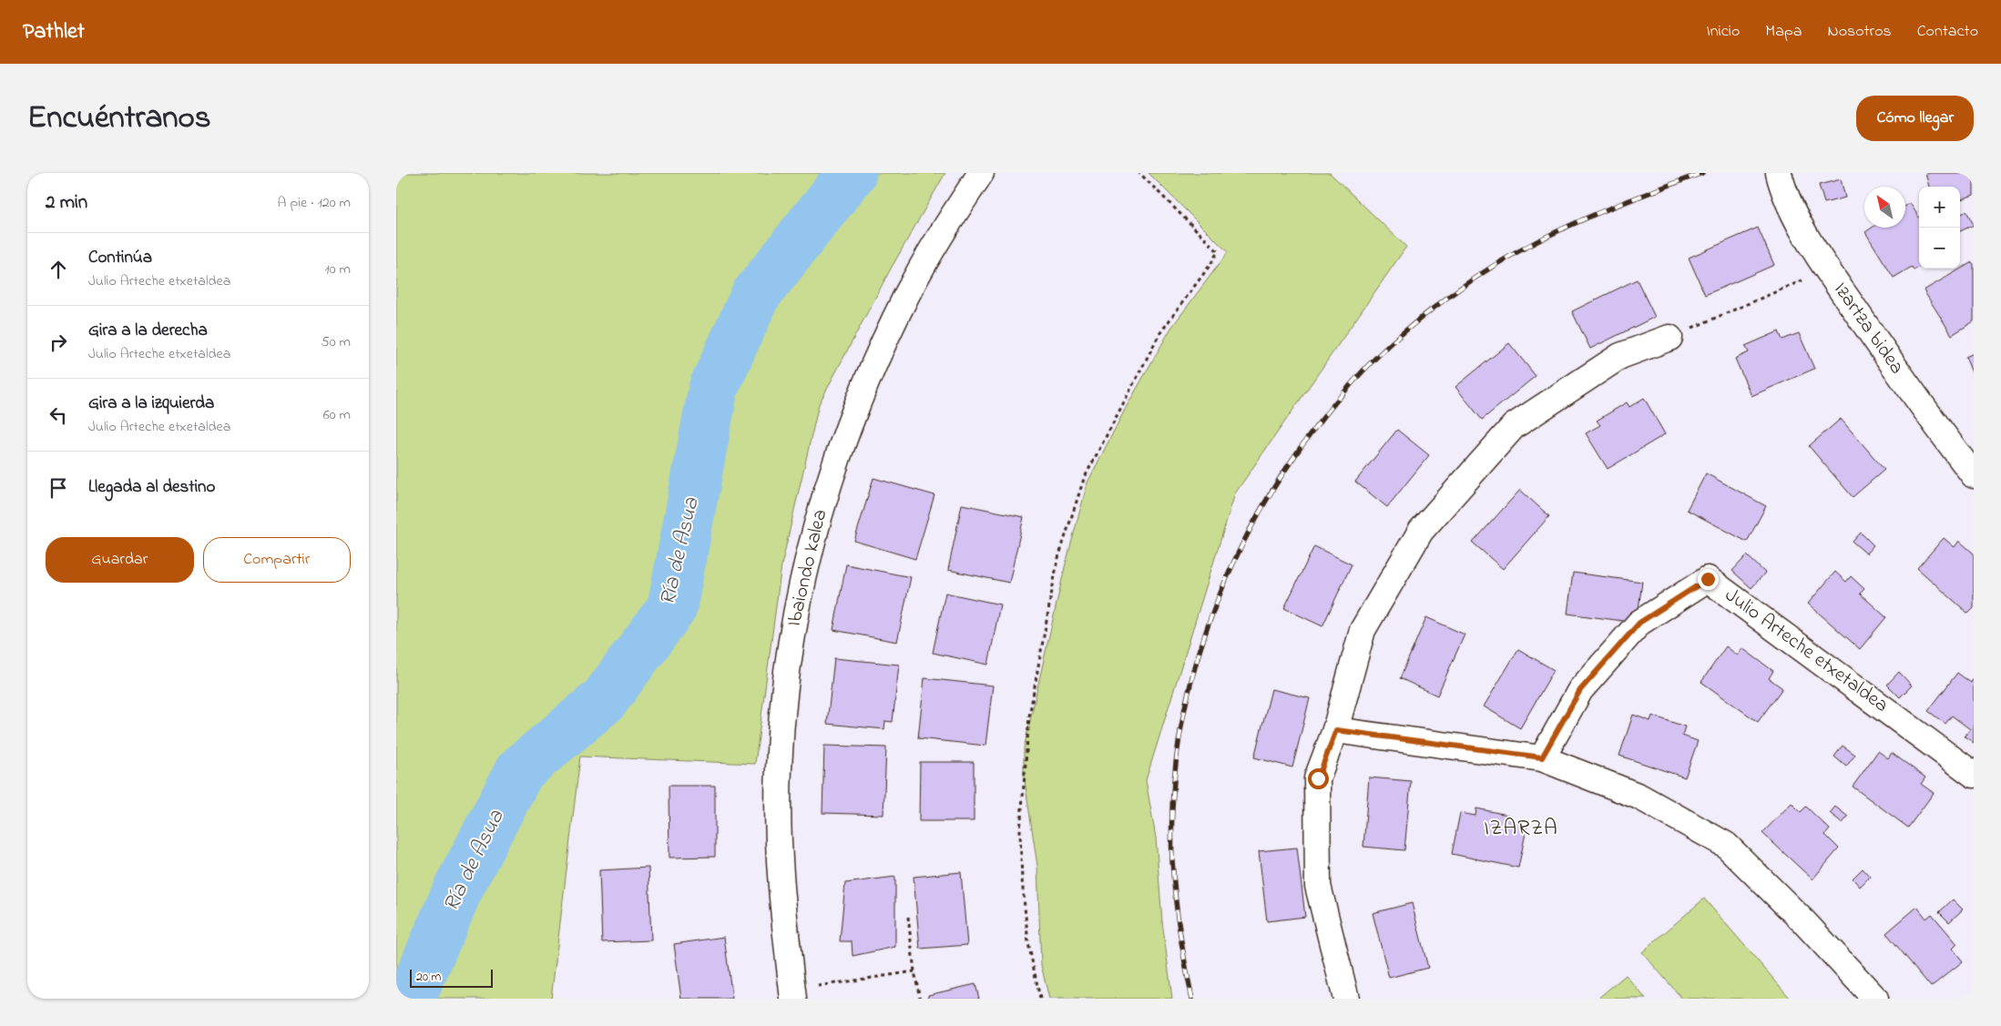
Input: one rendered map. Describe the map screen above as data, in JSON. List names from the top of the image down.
{
  "streets": {
    "street": ["Izartza bidea", "Ibaiondo kalea", "Julio Arteche etxetaldea"]
  },
  "districts": ["IZARZA"],
  "water": ["Ría de Asua"],
  "scale_bar": "20 m",
  "north": "top left",
  "page": {
    "header": "Pathlet",
    "nav": [
      "Inicio",
      "Mapa",
      "Nosotros",
      "Contacto"
    ],
    "title": "Encuéntranos",
    "buttons": [
      "Cómo llegar",
      ["Guardar", "Compartir"]
    ],
    "heading": ["2 min", "A pie · 120 m"],
    "map_buttons": ["+", "−"],
    "list": [
      ["Continúa", "Julio Arteche etxetaldea", "10 m"],
      ["Gira a la derecha", "Julio Arteche etxetaldea", "50 m"],
      ["Gira a la izquierda", "Julio Arteche etxetaldea", "60 m"],
      "Llegada al destino"
    ],
    "scale": "20 m"
  }
}
